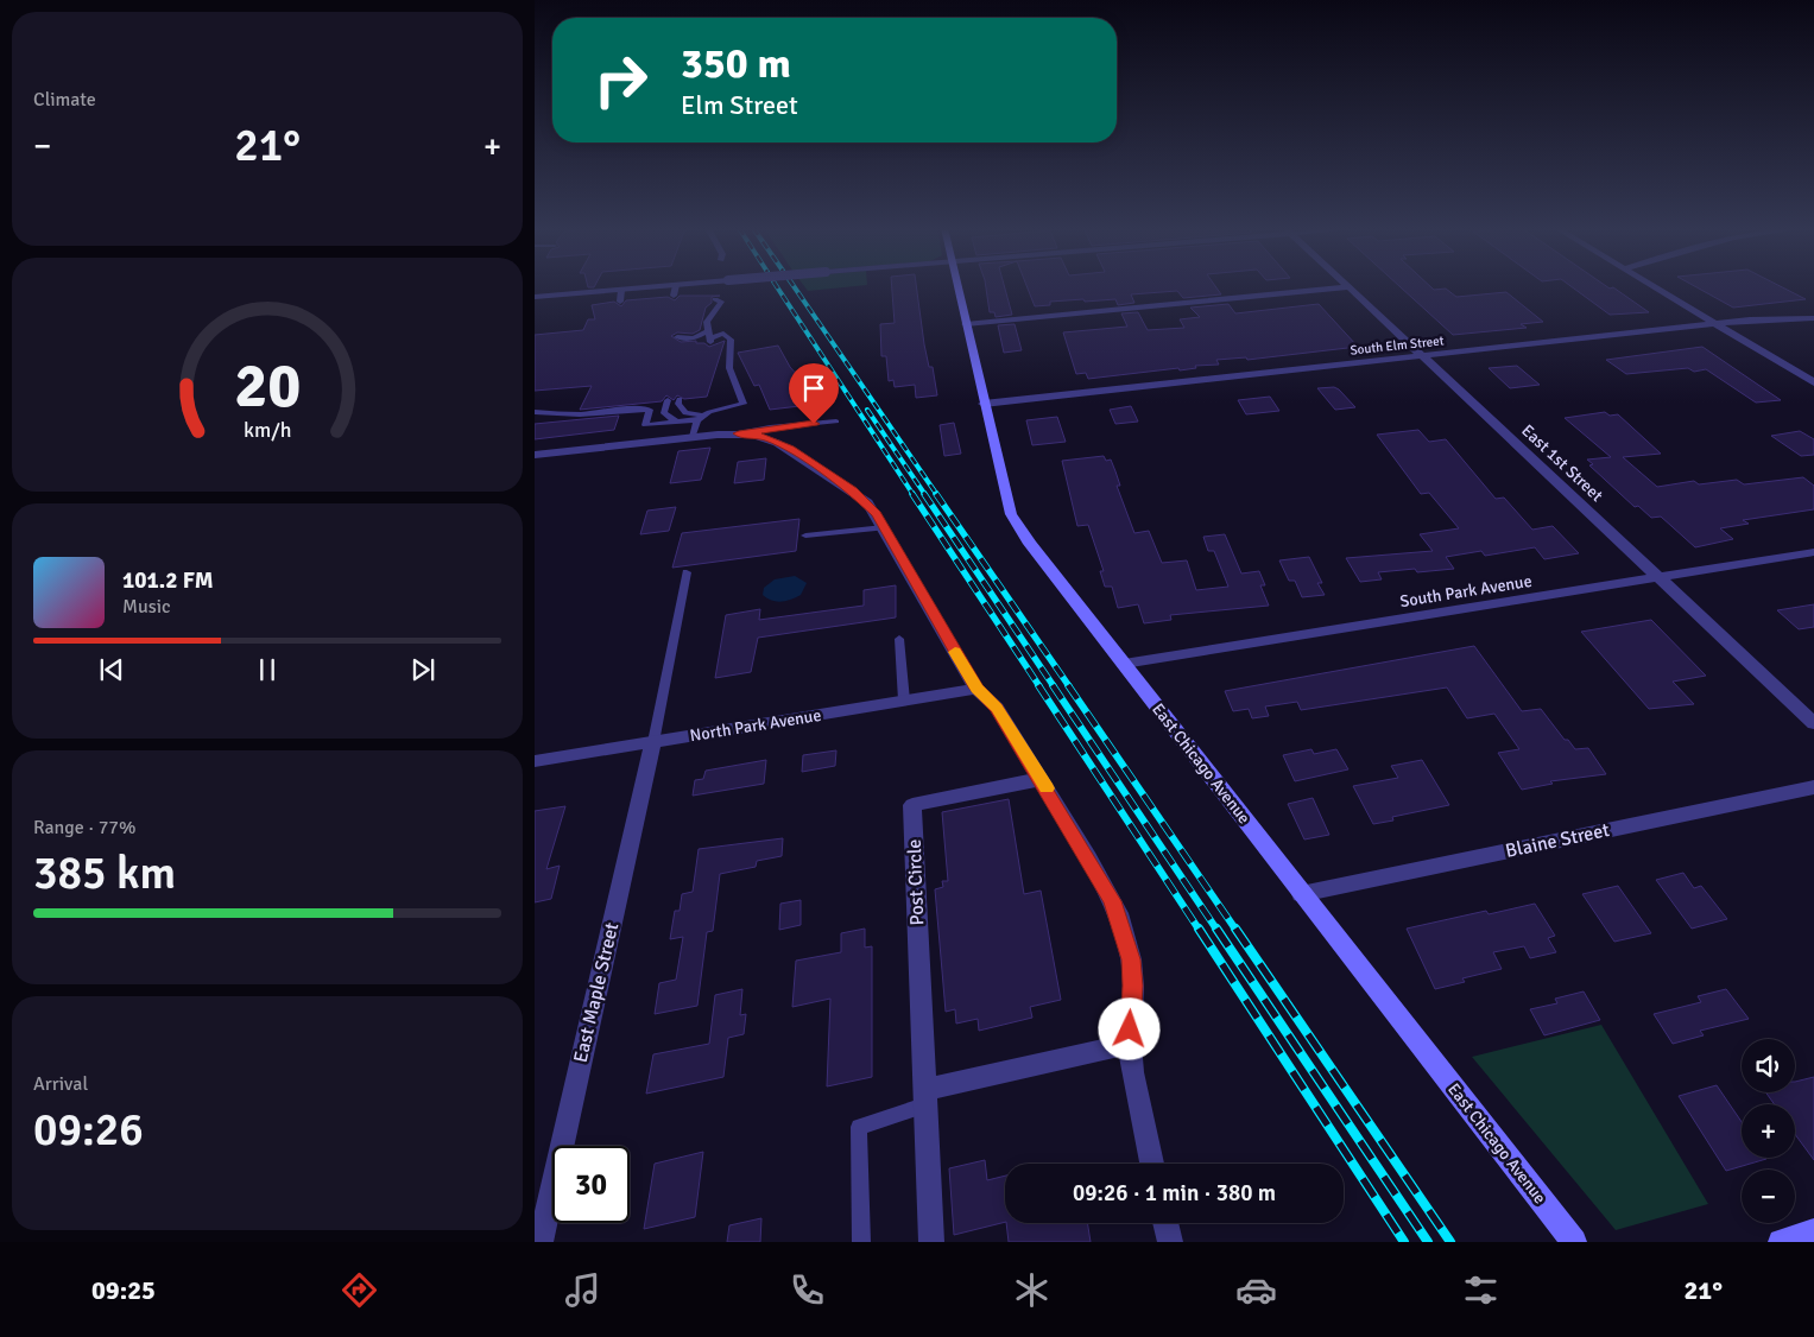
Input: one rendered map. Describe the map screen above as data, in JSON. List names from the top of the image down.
{
  "streets": {
    "main road": ["East Chicago Avenue"],
    "street": [
      "South Elm Street",
      "East 1st Street",
      "South Park Avenue",
      "North Park Avenue",
      "Blaine Street",
      "Post Circle",
      "East Maple Street"
    ]
  },
  "crossings": [
    ["South Elm Street", "East 1st Street"],
    ["South Elm Street", "East Chicago Avenue"],
    ["East 1st Street", "South Park Avenue"],
    ["South Park Avenue", "East Chicago Avenue"],
    ["North Park Avenue", "East Maple Street"],
    ["East Chicago Avenue", "Blaine Street"]
  ],
  "page": {
    "tile": [
      "Climate",
      ["Range · 77%", "385 km"],
      ["Arrival", "09:26"]
    ],
    "turn": ["350 m", "Elm Street"],
    "heat": ["−", "21°", "+"],
    "song": ["101.2 FM", "Music"],
    "map_buttons": ["+", "−"],
    "limit": "30",
    "trip": "09:26 · 1 min · 380 m",
    "tabs": ["09:25", "21°"],
    "gauge": ["20", "km/h"]
  }
}
